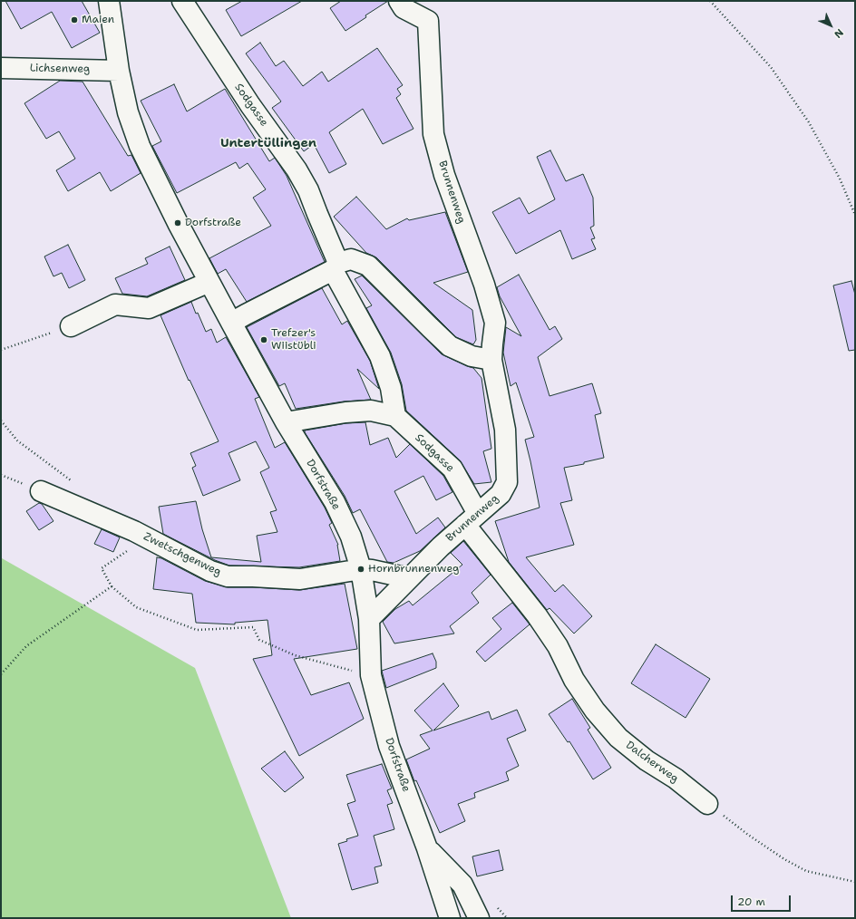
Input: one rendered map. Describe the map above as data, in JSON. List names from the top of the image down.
{
  "streets": {
    "street": [
      "Lichsenweg",
      "Sodgasse",
      "Brunnenweg",
      "Dorfstraße",
      "Zwetschgenweg",
      "Dalcherweg"
    ]
  },
  "crossings": [
    ["Lichsenweg", "Dorfstraße"],
    ["Sodgasse", "Brunnenweg"],
    ["Sodgasse", "Dalcherweg"],
    ["Brunnenweg", "Dorfstraße"],
    ["Brunnenweg", "Dalcherweg"],
    ["Dorfstraße", "Zwetschgenweg"]
  ],
  "districts": ["Untertüllingen"],
  "places": [
    "Maien",
    "Dorfstraße",
    "Trefzer's Wiistübli",
    "Hornbrunnenweg"
  ],
  "scale_bar": "20 m",
  "north": "bottom right"
}
